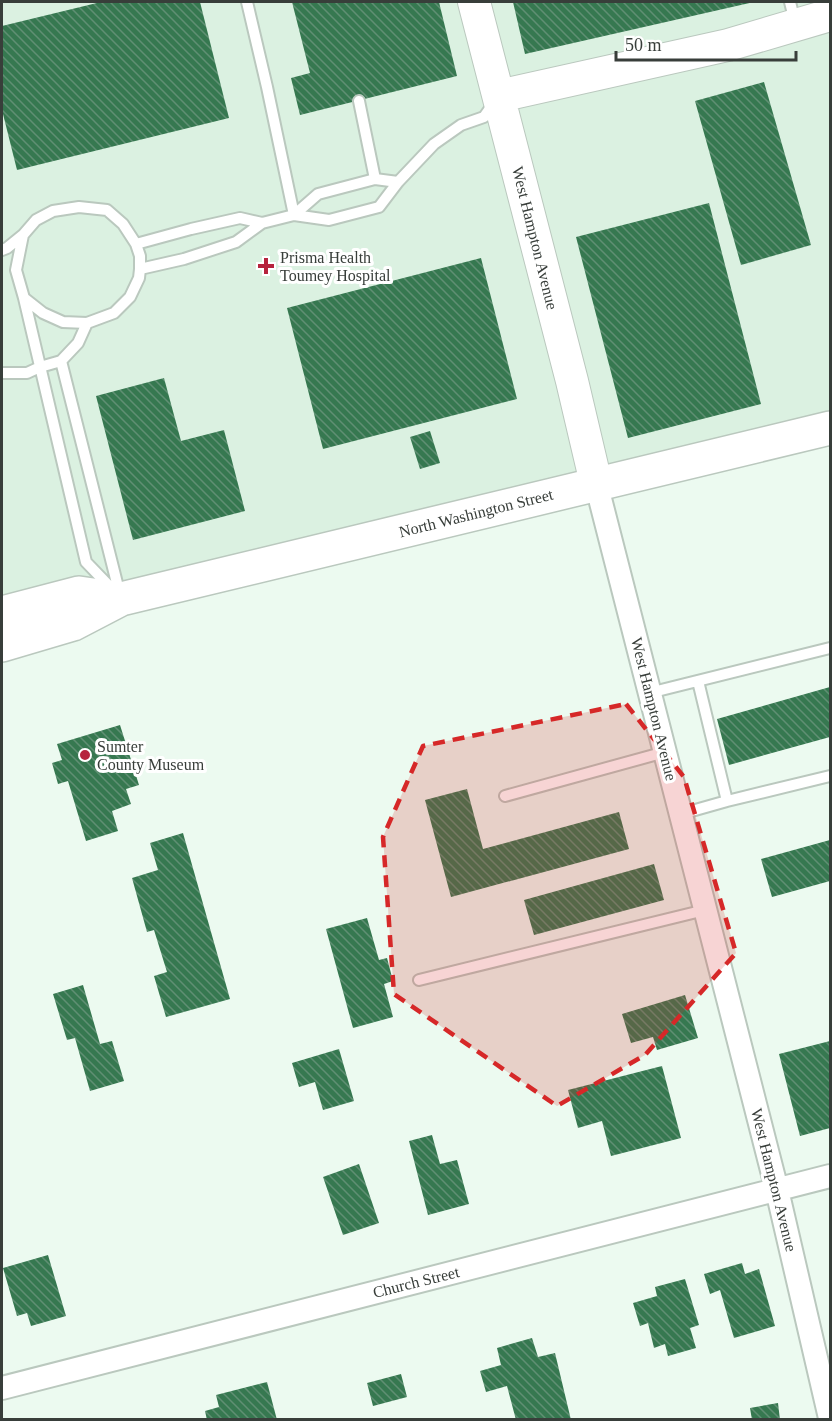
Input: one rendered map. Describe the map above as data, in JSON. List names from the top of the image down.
{
  "streets": {
    "main road": ["North Washington Street"],
    "street": ["West Hampton Avenue", "Church Street"]
  },
  "crossings": [
    ["West Hampton Avenue", "North Washington Street"],
    ["West Hampton Avenue", "Church Street"]
  ],
  "places": {
    "health": ["Prisma Health Toumey Hospital"],
    "other": ["Sumter County Museum"]
  },
  "scale_bar": "50 m"
}
